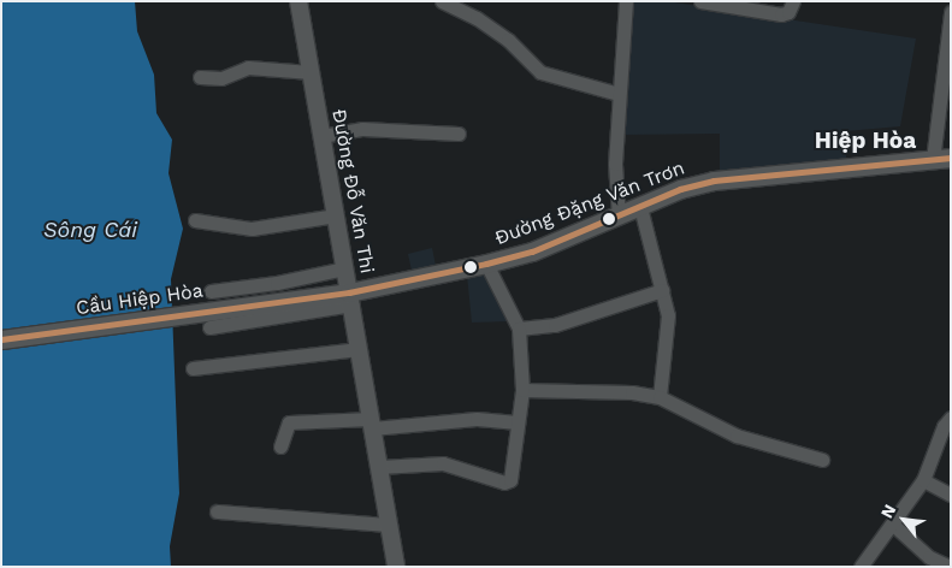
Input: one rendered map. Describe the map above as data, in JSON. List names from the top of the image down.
{
  "streets": {
    "main road": ["Đường Đặng Văn Trơn", "Cầu Hiệp Hòa"],
    "street": ["Đường Đỗ Văn Thi"]
  },
  "crossings": [
    ["Đường Đỗ Văn Thi", "Đường Đặng Văn Trơn"],
    ["Đường Đặng Văn Trơn", "Cầu Hiệp Hòa"]
  ],
  "districts": ["Hiệp Hòa"],
  "water": ["Sông Cái"],
  "north": "top left"
}
